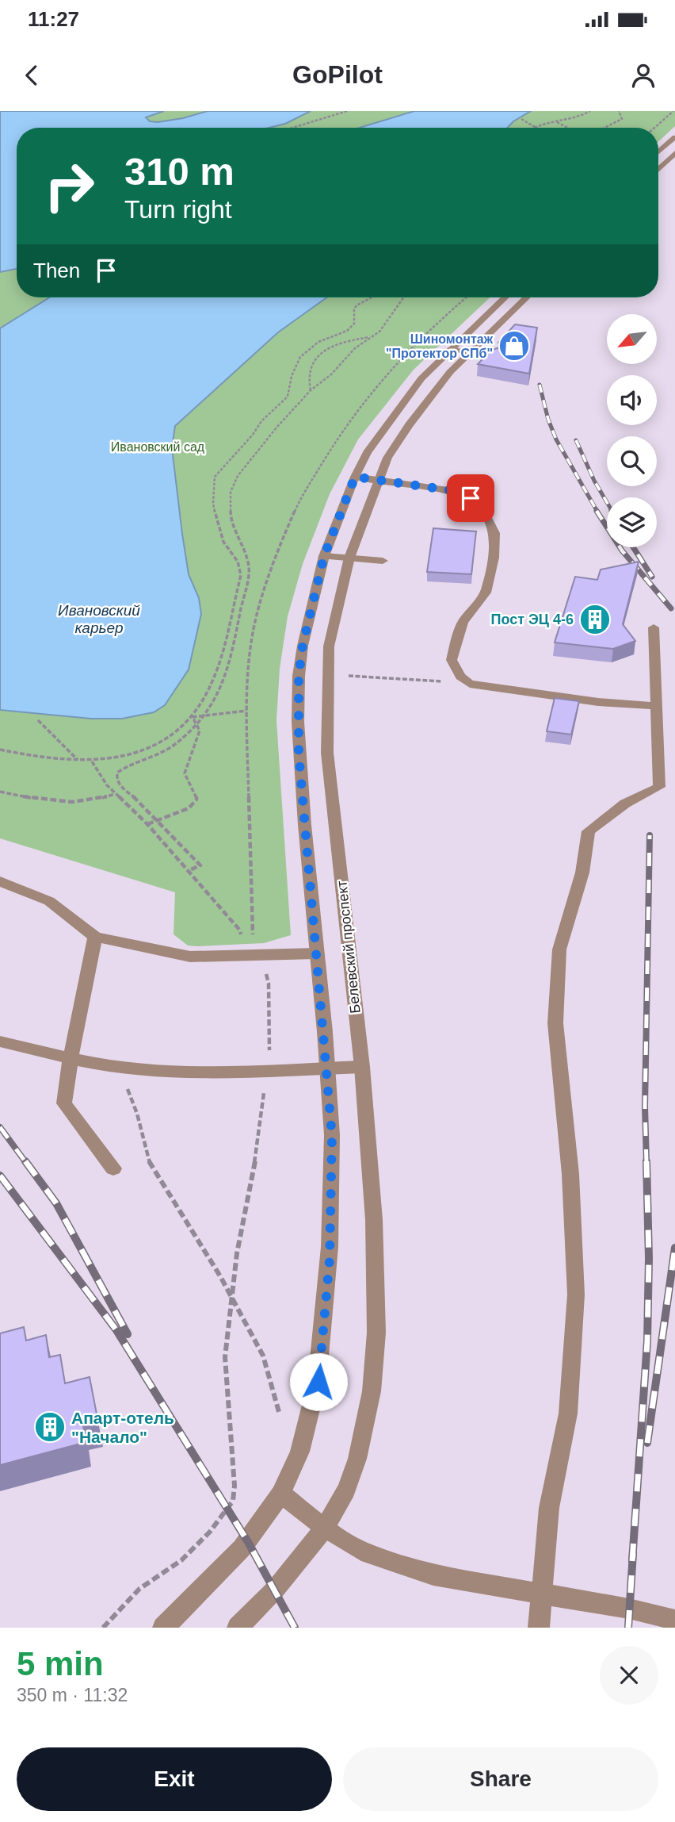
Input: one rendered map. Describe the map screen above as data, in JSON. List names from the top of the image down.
{
  "streets": {
    "street": ["Белевский проспект"]
  },
  "water": ["Ивановский карьер"],
  "parks": ["Ивановский сад"],
  "places": {
    "shop": ["Шиномонтаж \"Протектор СПб\""],
    "building": ["Пост ЭЦ 4-6", "Апарт-отель \"Начало\""]
  },
  "north": "bottom left",
  "page": {
    "status": "11:27",
    "header": "GoPilot",
    "turn": ["310 m", "Turn right"],
    "then": "Then",
    "heading": ["5 min", "350 m · 11:32"],
    "buttons": ["Exit", "Share"]
  }
}
